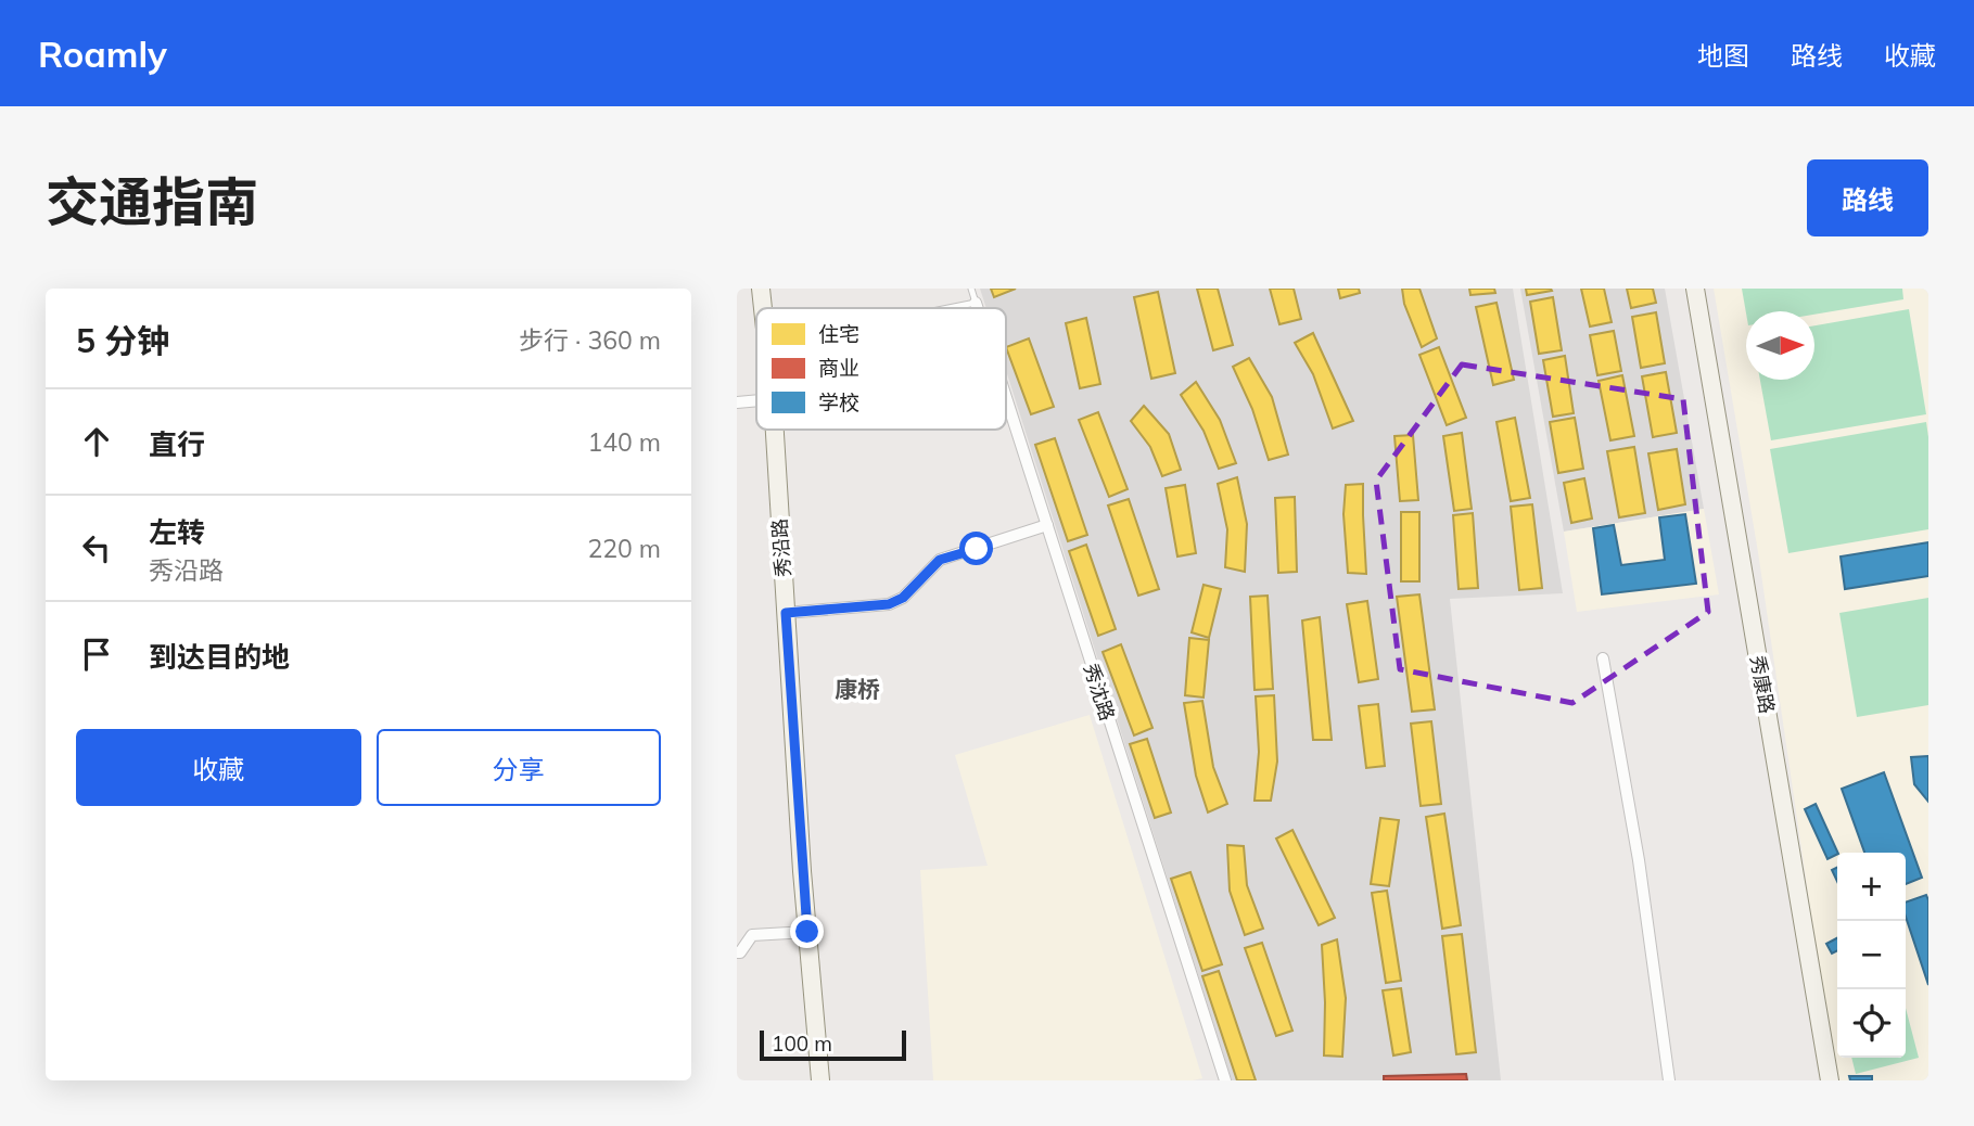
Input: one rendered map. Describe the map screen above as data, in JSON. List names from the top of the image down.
{
  "streets": {
    "street": ["秀沿路", "秀康路", "秀沈路"]
  },
  "districts": ["康桥"],
  "legend": ["住宅", "商业", "学校"],
  "scale_bar": "100 m",
  "north": "right",
  "page": {
    "header": "Roamly",
    "nav": ["地图", "路线", "收藏"],
    "title": "交通指南",
    "buttons": [
      "路线",
      ["收藏", "分享"]
    ],
    "heading": ["5 分钟", "步行 · 360 m"],
    "list": [
      ["直行", "140 m"],
      ["左转", "秀沿路", "220 m"],
      "到达目的地"
    ],
    "map_buttons": ["+", "−"],
    "scale": "100 m"
  }
}
